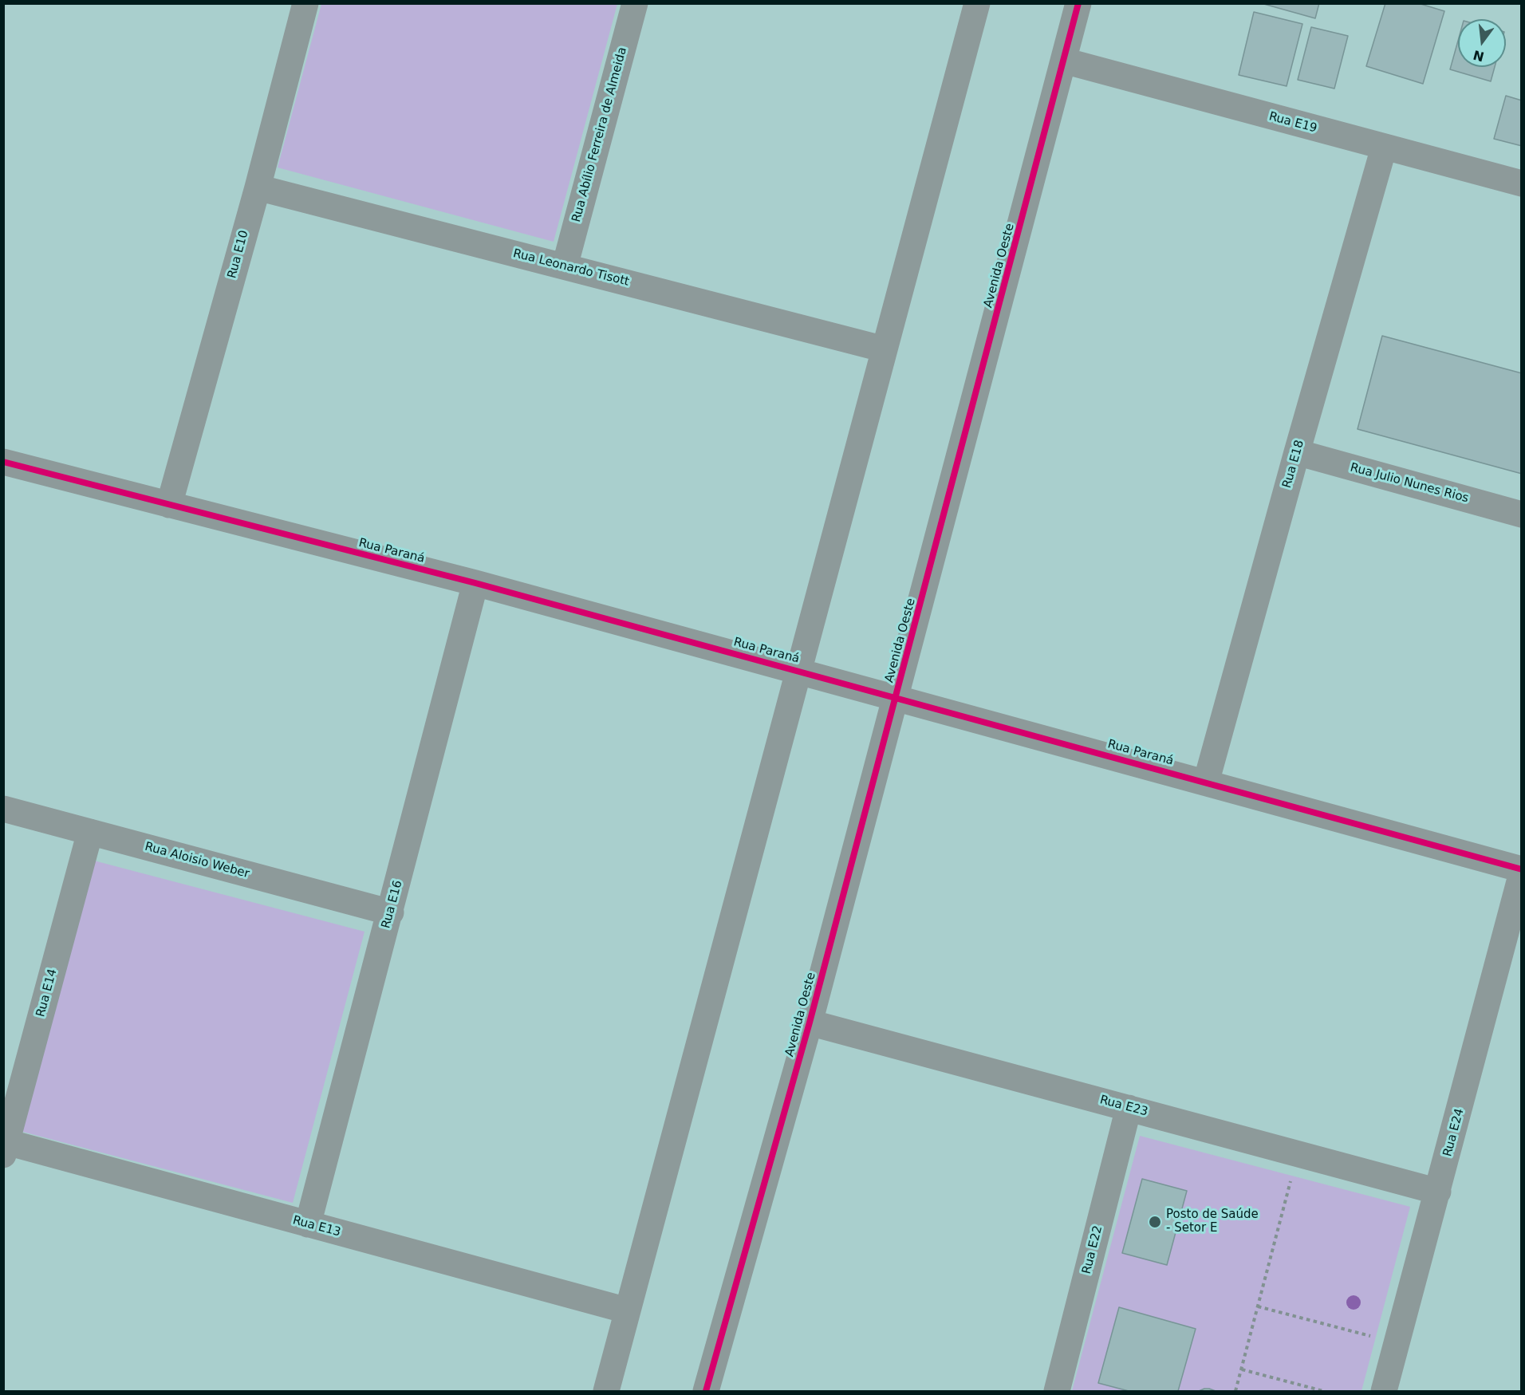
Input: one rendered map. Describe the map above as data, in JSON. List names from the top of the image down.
{
  "streets": {
    "street": [
      "Rua E19",
      "Rua Abílio Ferreira de Almeida",
      "Rua E10",
      "Avenida Oeste",
      "Rua Leonardo Tisott",
      "Rua E18",
      "Rua Julio Nunes Rios",
      "Rua Paraná",
      "Rua Aloisio Weber",
      "Rua E16",
      "Rua E14",
      "Rua E23",
      "Rua E24",
      "Rua E13",
      "Rua E22"
    ]
  },
  "crossings": [
    ["Rua E19", "Avenida Oeste"],
    ["Rua E19", "Rua E18"],
    ["Rua Abílio Ferreira de Almeida", "Rua Leonardo Tisott"],
    ["Rua E10", "Rua Leonardo Tisott"],
    ["Rua E10", "Rua Paraná"],
    ["Avenida Oeste", "Rua Paraná"],
    ["Avenida Oeste", "Rua E23"],
    ["Rua E18", "Rua Julio Nunes Rios"],
    ["Rua E18", "Rua Paraná"],
    ["Rua Paraná", "Rua E16"],
    ["Rua Paraná", "Rua E24"],
    ["Rua Aloisio Weber", "Rua E16"],
    ["Rua Aloisio Weber", "Rua E14"],
    ["Rua E16", "Rua E13"],
    ["Rua E14", "Rua E13"],
    ["Rua E23", "Rua E24"],
    ["Rua E23", "Rua E22"]
  ],
  "places": ["Posto de Saúde - Setor E"],
  "north": "bottom"
}
